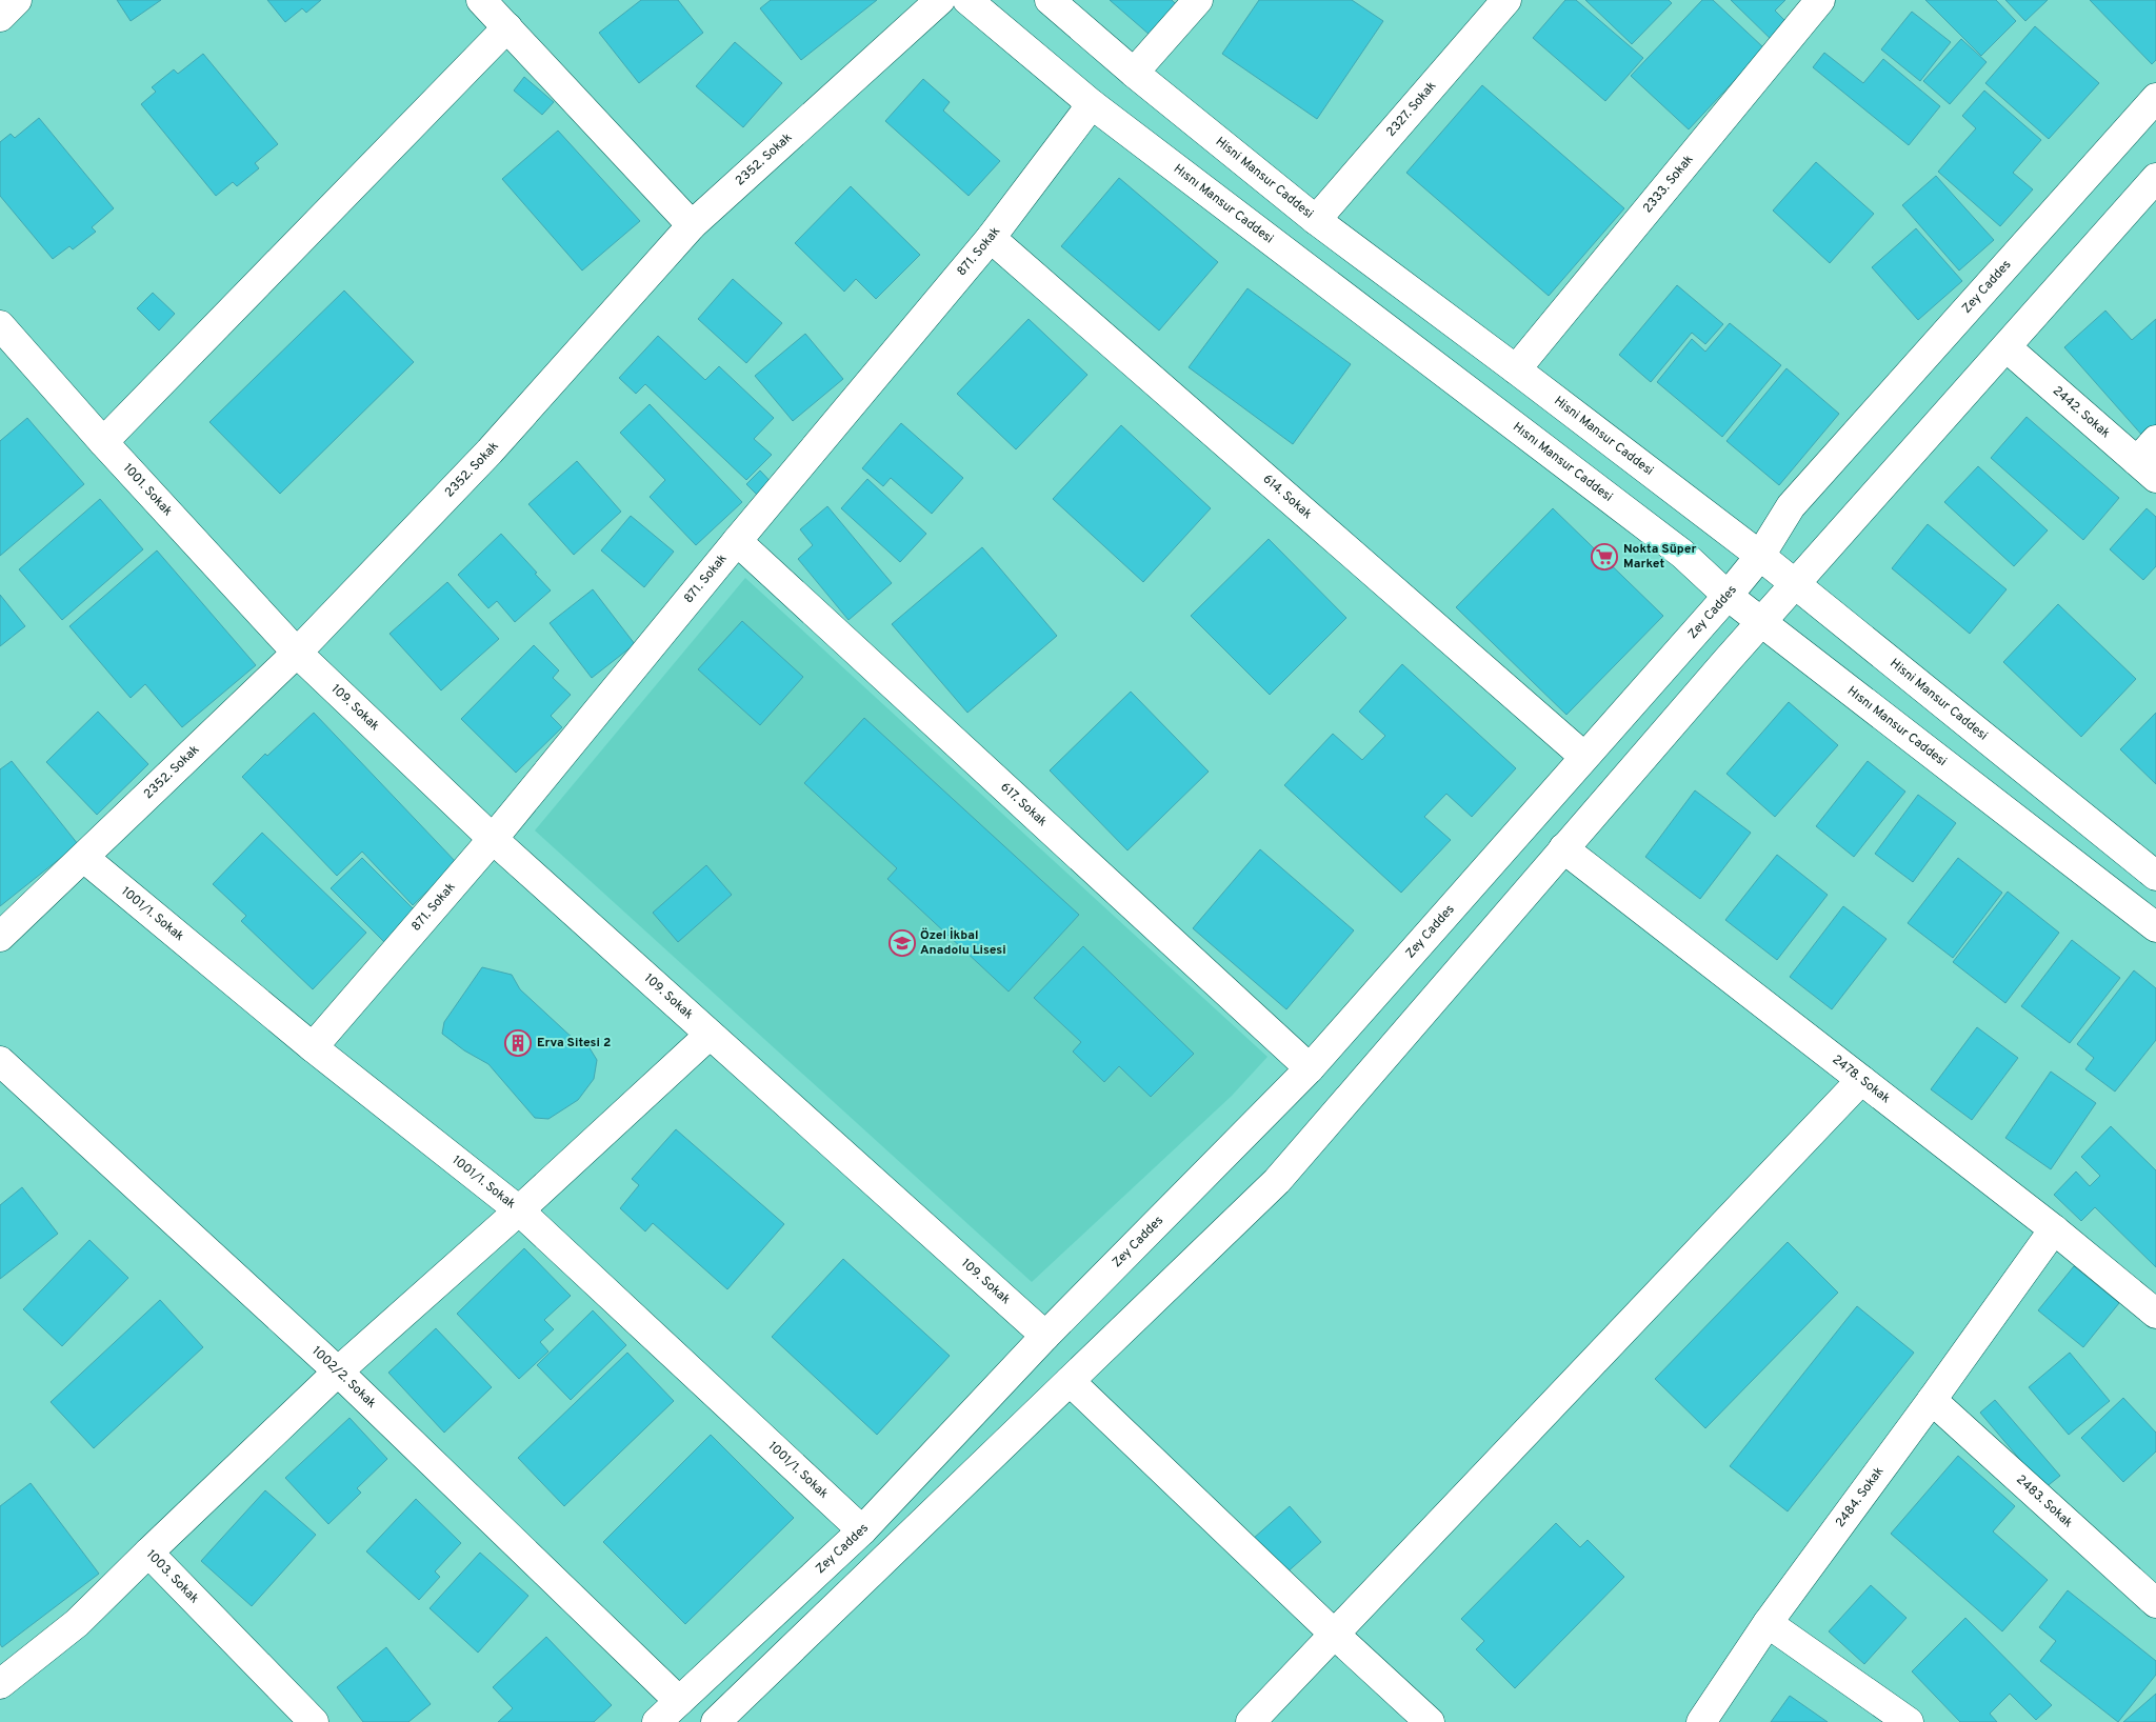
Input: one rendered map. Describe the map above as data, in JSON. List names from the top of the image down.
{
  "streets": {
    "street": [
      "2327. Sokak",
      "2352. Sokak",
      "Hisni Mansur Caddesi",
      "2333. Sokak",
      "Hısnı Mansur Caddesi",
      "871. Sokak",
      "Zey Caddes",
      "2442. Sokak",
      "1001. Sokak",
      "614. Sokak",
      "109. Sokak",
      "617. Sokak",
      "1001/1. Sokak",
      "2478. Sokak",
      "1002/2. Sokak",
      "2484. Sokak",
      "2483. Sokak",
      "1003. Sokak"
    ]
  },
  "crossings": [
    ["2327. Sokak", "Hisni Mansur Caddesi"],
    ["2352. Sokak", "1001. Sokak"],
    ["2352. Sokak", "109. Sokak"],
    ["2352. Sokak", "1001/1. Sokak"],
    ["Hisni Mansur Caddesi", "2333. Sokak"],
    ["Hisni Mansur Caddesi", "Zey Caddes"],
    ["Hısnı Mansur Caddesi", "871. Sokak"],
    ["Hısnı Mansur Caddesi", "Zey Caddes"],
    ["871. Sokak", "614. Sokak"],
    ["871. Sokak", "109. Sokak"],
    ["871. Sokak", "617. Sokak"],
    ["871. Sokak", "1001/1. Sokak"],
    ["Zey Caddes", "614. Sokak"],
    ["Zey Caddes", "109. Sokak"],
    ["Zey Caddes", "617. Sokak"],
    ["Zey Caddes", "1001/1. Sokak"],
    ["Zey Caddes", "1002/2. Sokak"],
    ["1001. Sokak", "109. Sokak"],
    ["2478. Sokak", "2484. Sokak"],
    ["2484. Sokak", "2483. Sokak"]
  ],
  "places": {
    "supermarket": ["Nokta Süper Market"],
    "school or university": ["Özel İkbal Anadolu Lisesi"],
    "building": ["Erva Sitesi 2"]
  }
}
